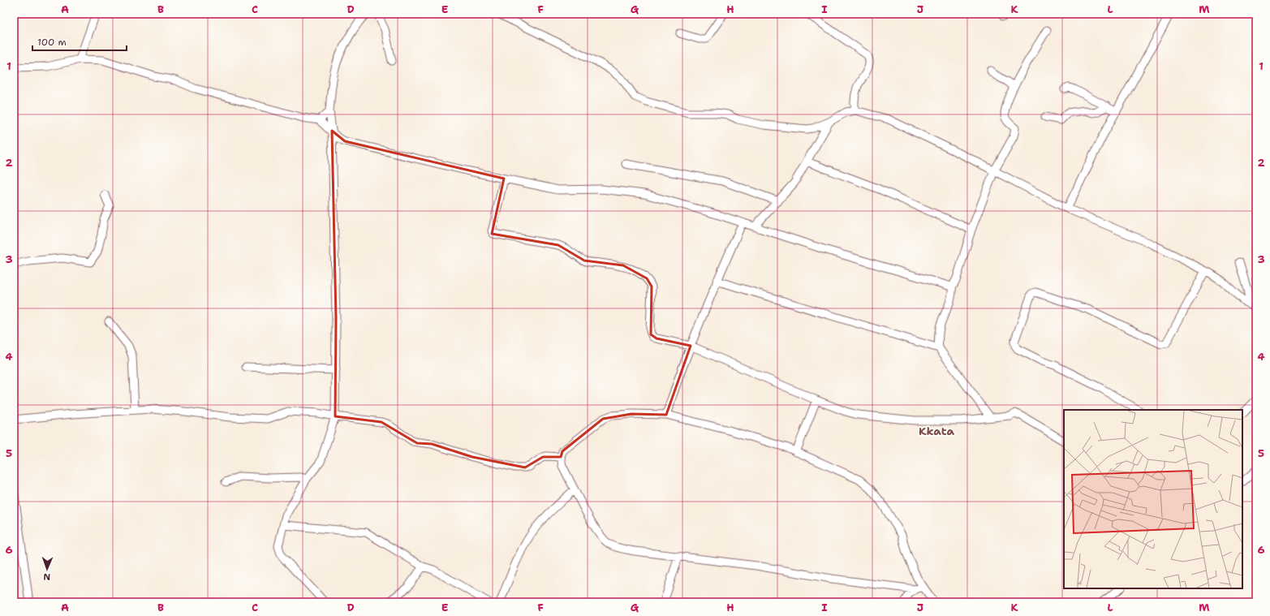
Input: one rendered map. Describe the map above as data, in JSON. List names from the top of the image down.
{
  "districts": ["Kkata"],
  "scale_bar": "100 m",
  "north": "bottom",
  "grid": {
    "columns": [
      "A",
      "B",
      "C",
      "D",
      "E",
      "F",
      "G",
      "H",
      "I",
      "J",
      "K",
      "L",
      "M"
    ],
    "rows": [
      "1",
      "2",
      "3",
      "4",
      "5",
      "6"
    ]
  }
}
